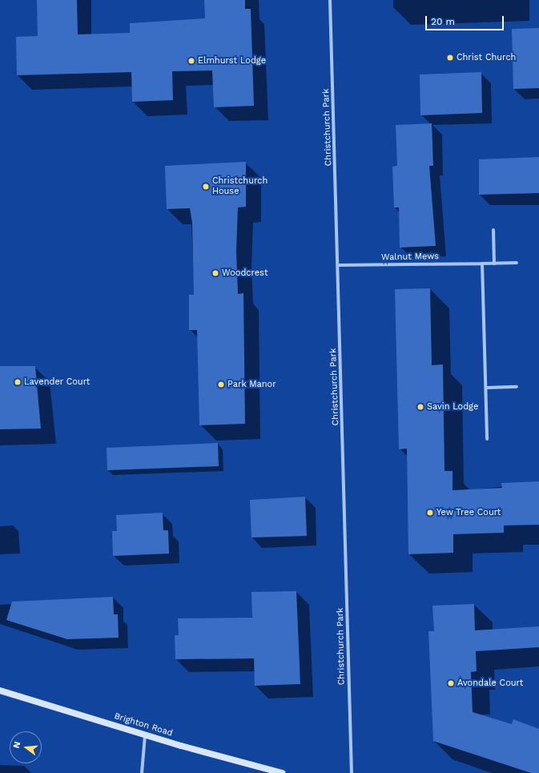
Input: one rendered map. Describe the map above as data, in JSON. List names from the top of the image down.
{
  "streets": {
    "main road": ["Brighton Road"],
    "street": ["Christchurch Park", "Walnut Mews"]
  },
  "crossings": [
    ["Christchurch Park", "Walnut Mews"]
  ],
  "places": [
    "Christ Church",
    "Elmhurst Lodge",
    "Christchurch House",
    "Woodcrest",
    "Lavender Court",
    "Park Manor",
    "Savin Lodge",
    "Yew Tree Court",
    "Avondale Court"
  ],
  "scale_bar": "20 m",
  "north": "left"
}
